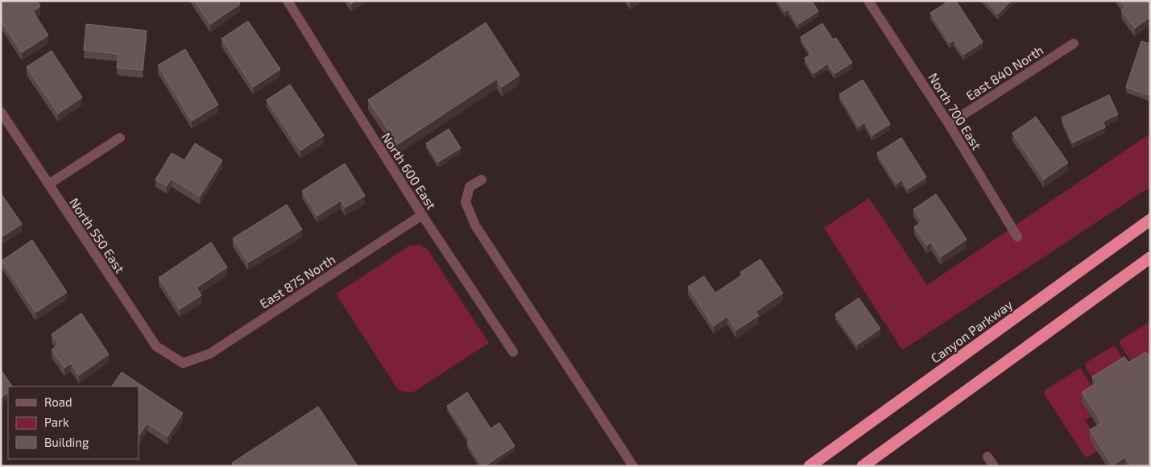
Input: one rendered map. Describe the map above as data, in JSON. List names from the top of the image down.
{
  "streets": {
    "highway": ["Canyon Parkway"],
    "street": [
      "East 840 North",
      "North 700 East",
      "North 600 East",
      "North 550 East",
      "East 875 North"
    ]
  },
  "crossings": [
    ["East 840 North", "North 700 East"],
    ["North 600 East", "East 875 North"],
    ["North 550 East", "East 875 North"]
  ],
  "legend": ["Road", "Park", "Building"]
}
